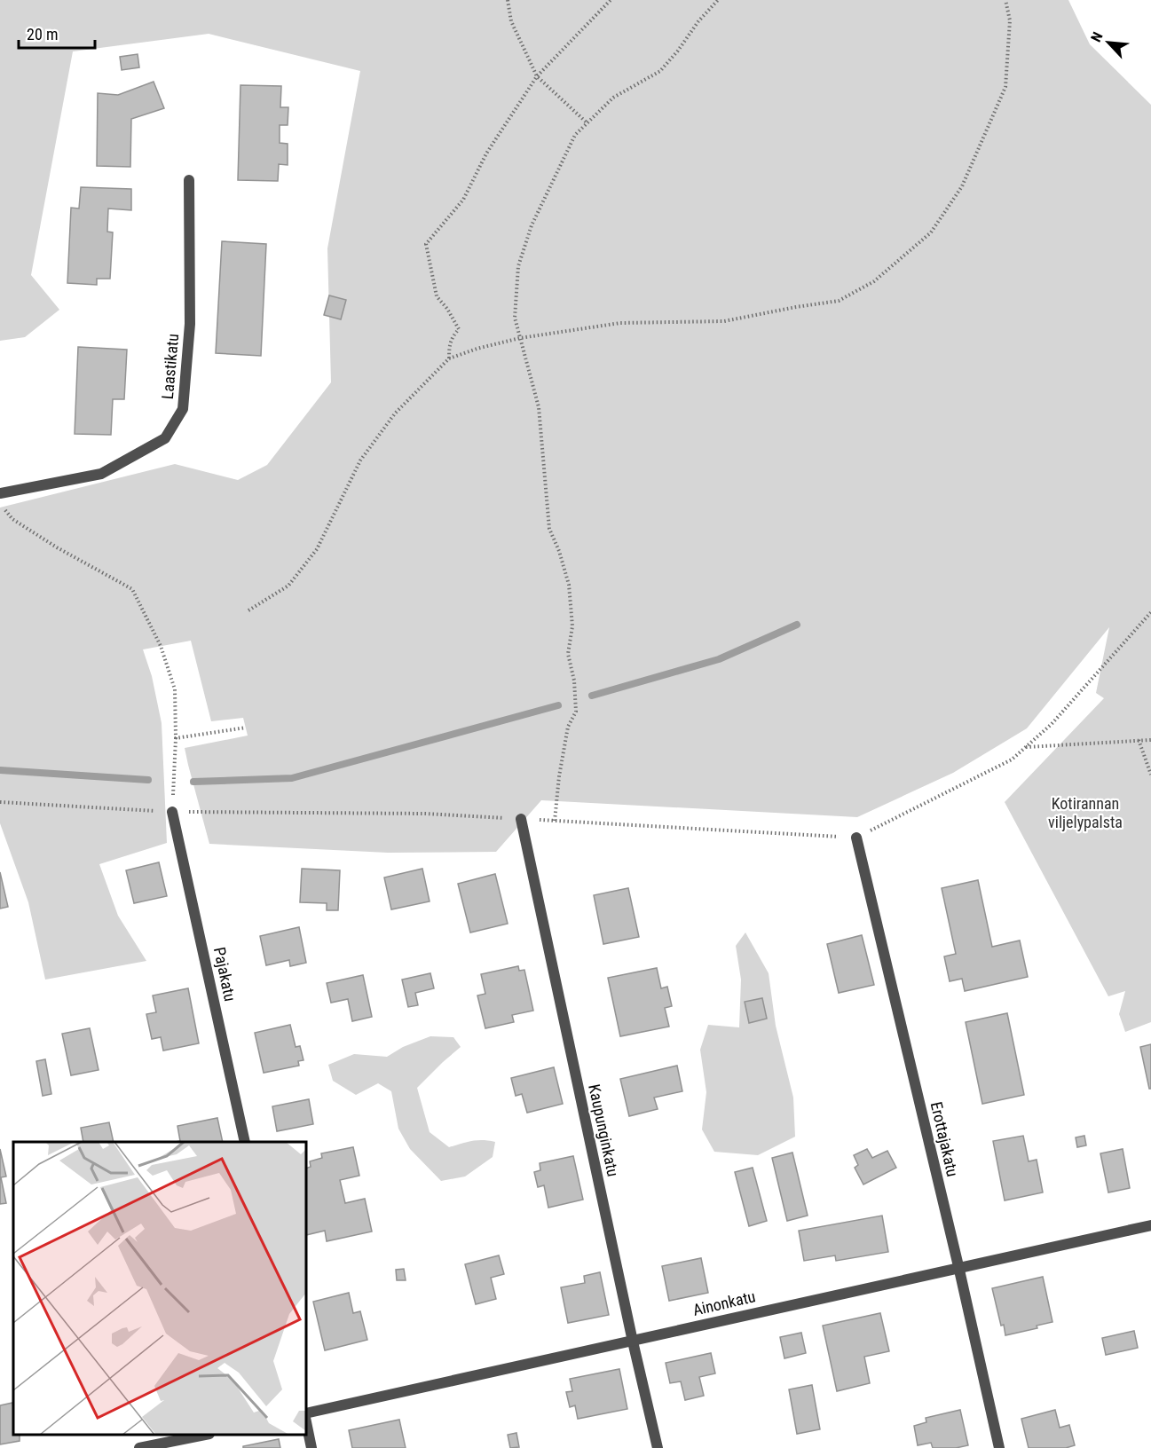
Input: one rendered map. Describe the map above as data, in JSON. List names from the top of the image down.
{
  "streets": {
    "street": [
      "Laastikatu",
      "Pajakatu",
      "Kaupunginkatu",
      "Erottajakatu",
      "Ainonkatu"
    ]
  },
  "crossings": [
    ["Kaupunginkatu", "Ainonkatu"],
    ["Erottajakatu", "Ainonkatu"]
  ],
  "parks": ["Kotirannan viljelypalsta"],
  "scale_bar": "20 m",
  "north": "top left"
}
